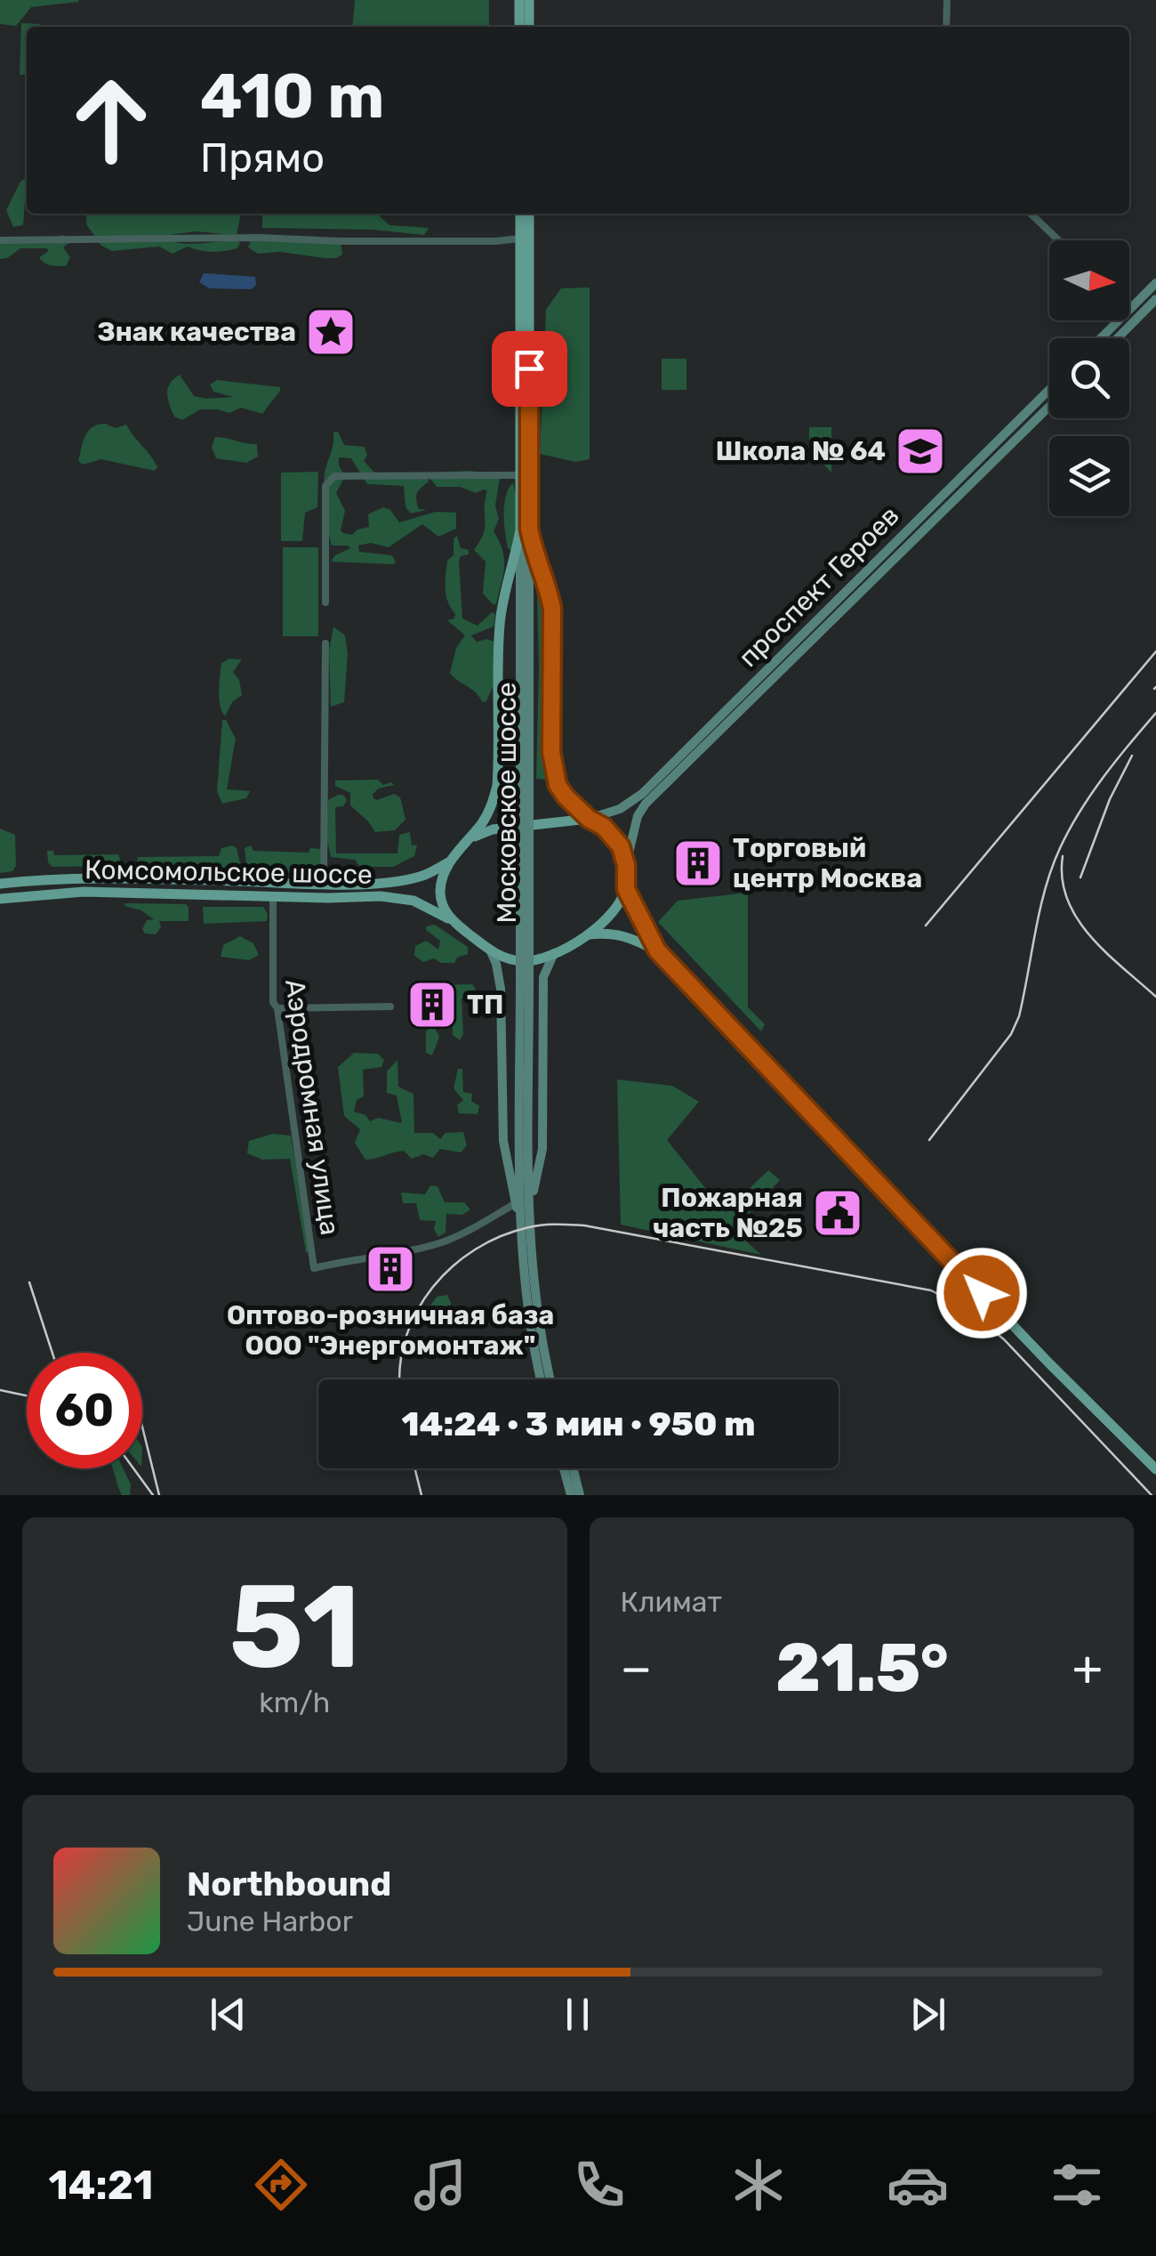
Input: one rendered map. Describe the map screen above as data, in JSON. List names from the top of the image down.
{
  "streets": {
    "main road": ["проспект Героев", "Московское шоссе", "Комсомольское шоссе"],
    "street": ["Аэродромная улица"]
  },
  "crossings": [
    ["проспект Героев", "Комсомольское шоссе"],
    ["Комсомольское шоссе", "Аэродромная улица"]
  ],
  "places": {
    "place": ["Знак качества"],
    "school or university": ["Школа № 64"],
    "building": ["Торговый центр Москва", "ТП", "Оптово-розничная база ООО \"Энергомонтаж\""],
    "public building": ["Пожарная часть №25"]
  },
  "north": "right",
  "page": {
    "turn": ["410 m", "Прямо"],
    "limit": "60",
    "trip": "14:24 · 3 мин · 950 m",
    "tile": [
      ["51", "km/h"],
      "Климат"
    ],
    "heat": ["−", "21.5°", "+"],
    "song": ["Northbound", "June Harbor"],
    "tabs": "14:21"
  }
}
